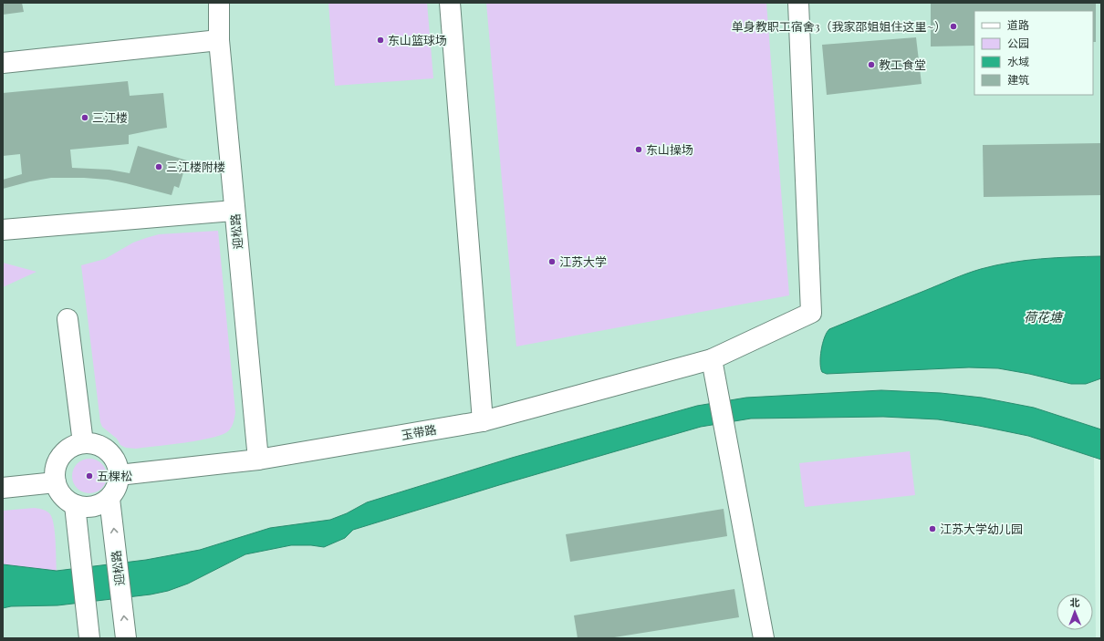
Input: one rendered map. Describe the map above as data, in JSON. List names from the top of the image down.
{
  "streets": {
    "street": ["迎松路", "玉带路"]
  },
  "crossings": [
    ["迎松路", "玉带路"]
  ],
  "water": ["荷花塘"],
  "places": [
    "单身教职工宿舍3（我家邵姐姐住这里~）",
    "东山篮球场",
    "教工食堂",
    "三江楼",
    "东山操场",
    "三江楼附楼",
    "江苏大学",
    "五棵松",
    "江苏大学幼儿园"
  ],
  "legend": [
    "道路",
    "公园",
    "水域",
    "建筑"
  ],
  "north": "top"
}
